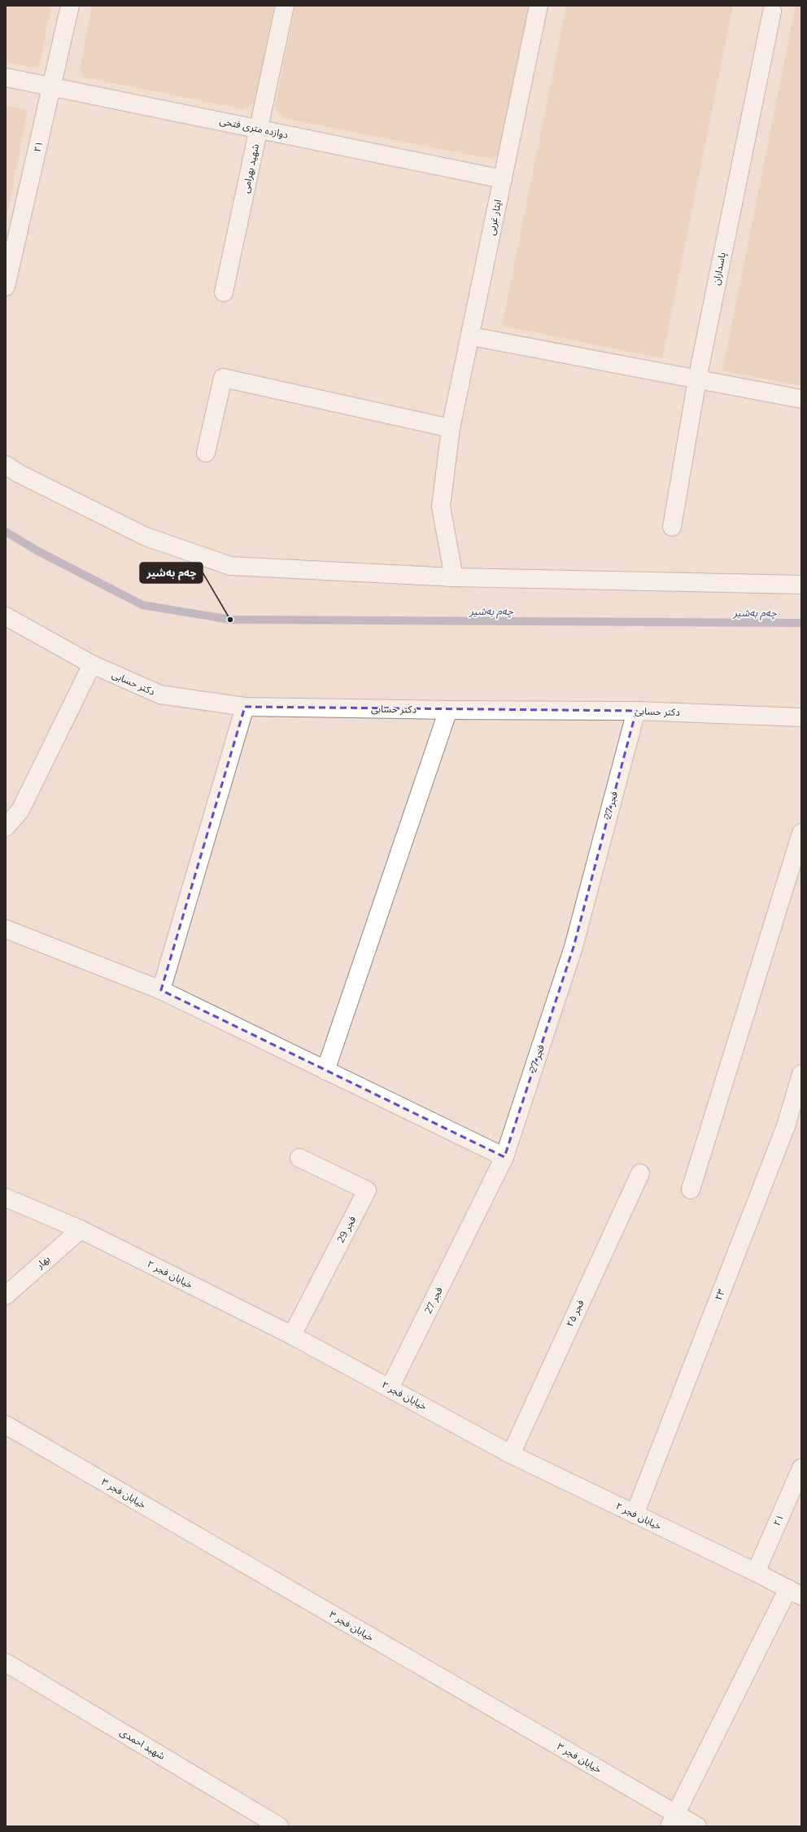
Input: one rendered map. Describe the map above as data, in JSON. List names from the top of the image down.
{
  "streets": {
    "street": [
      "دوازده متری فتحی",
      "۲۱",
      "شهید بهرامی",
      "ایثار غربی",
      "پاسداران",
      "دکتر حسابی",
      "فجر 27",
      "فجر 29",
      "بهار",
      "خیابان فجر ۲",
      "۲۳",
      "فجر ۲۵",
      "خیابان فجر ۳",
      "شهید احمدی"
    ]
  },
  "crossings": [
    ["دوازده متری فتحی", "۲۱"],
    ["دوازده متری فتحی", "شهید بهرامی"],
    ["دوازده متری فتحی", "ایثار غربی"],
    ["۲۱", "خیابان فجر ۲"],
    ["دکتر حسابی", "فجر 27"],
    ["فجر 27", "خیابان فجر ۲"],
    ["فجر 29", "خیابان فجر ۲"],
    ["بهار", "خیابان فجر ۲"],
    ["خیابان فجر ۲", "۲۳"],
    ["خیابان فجر ۲", "فجر ۲۵"]
  ],
  "water": ["چەم بەشیر"],
  "places": ["چەم بەشیر"]
}
